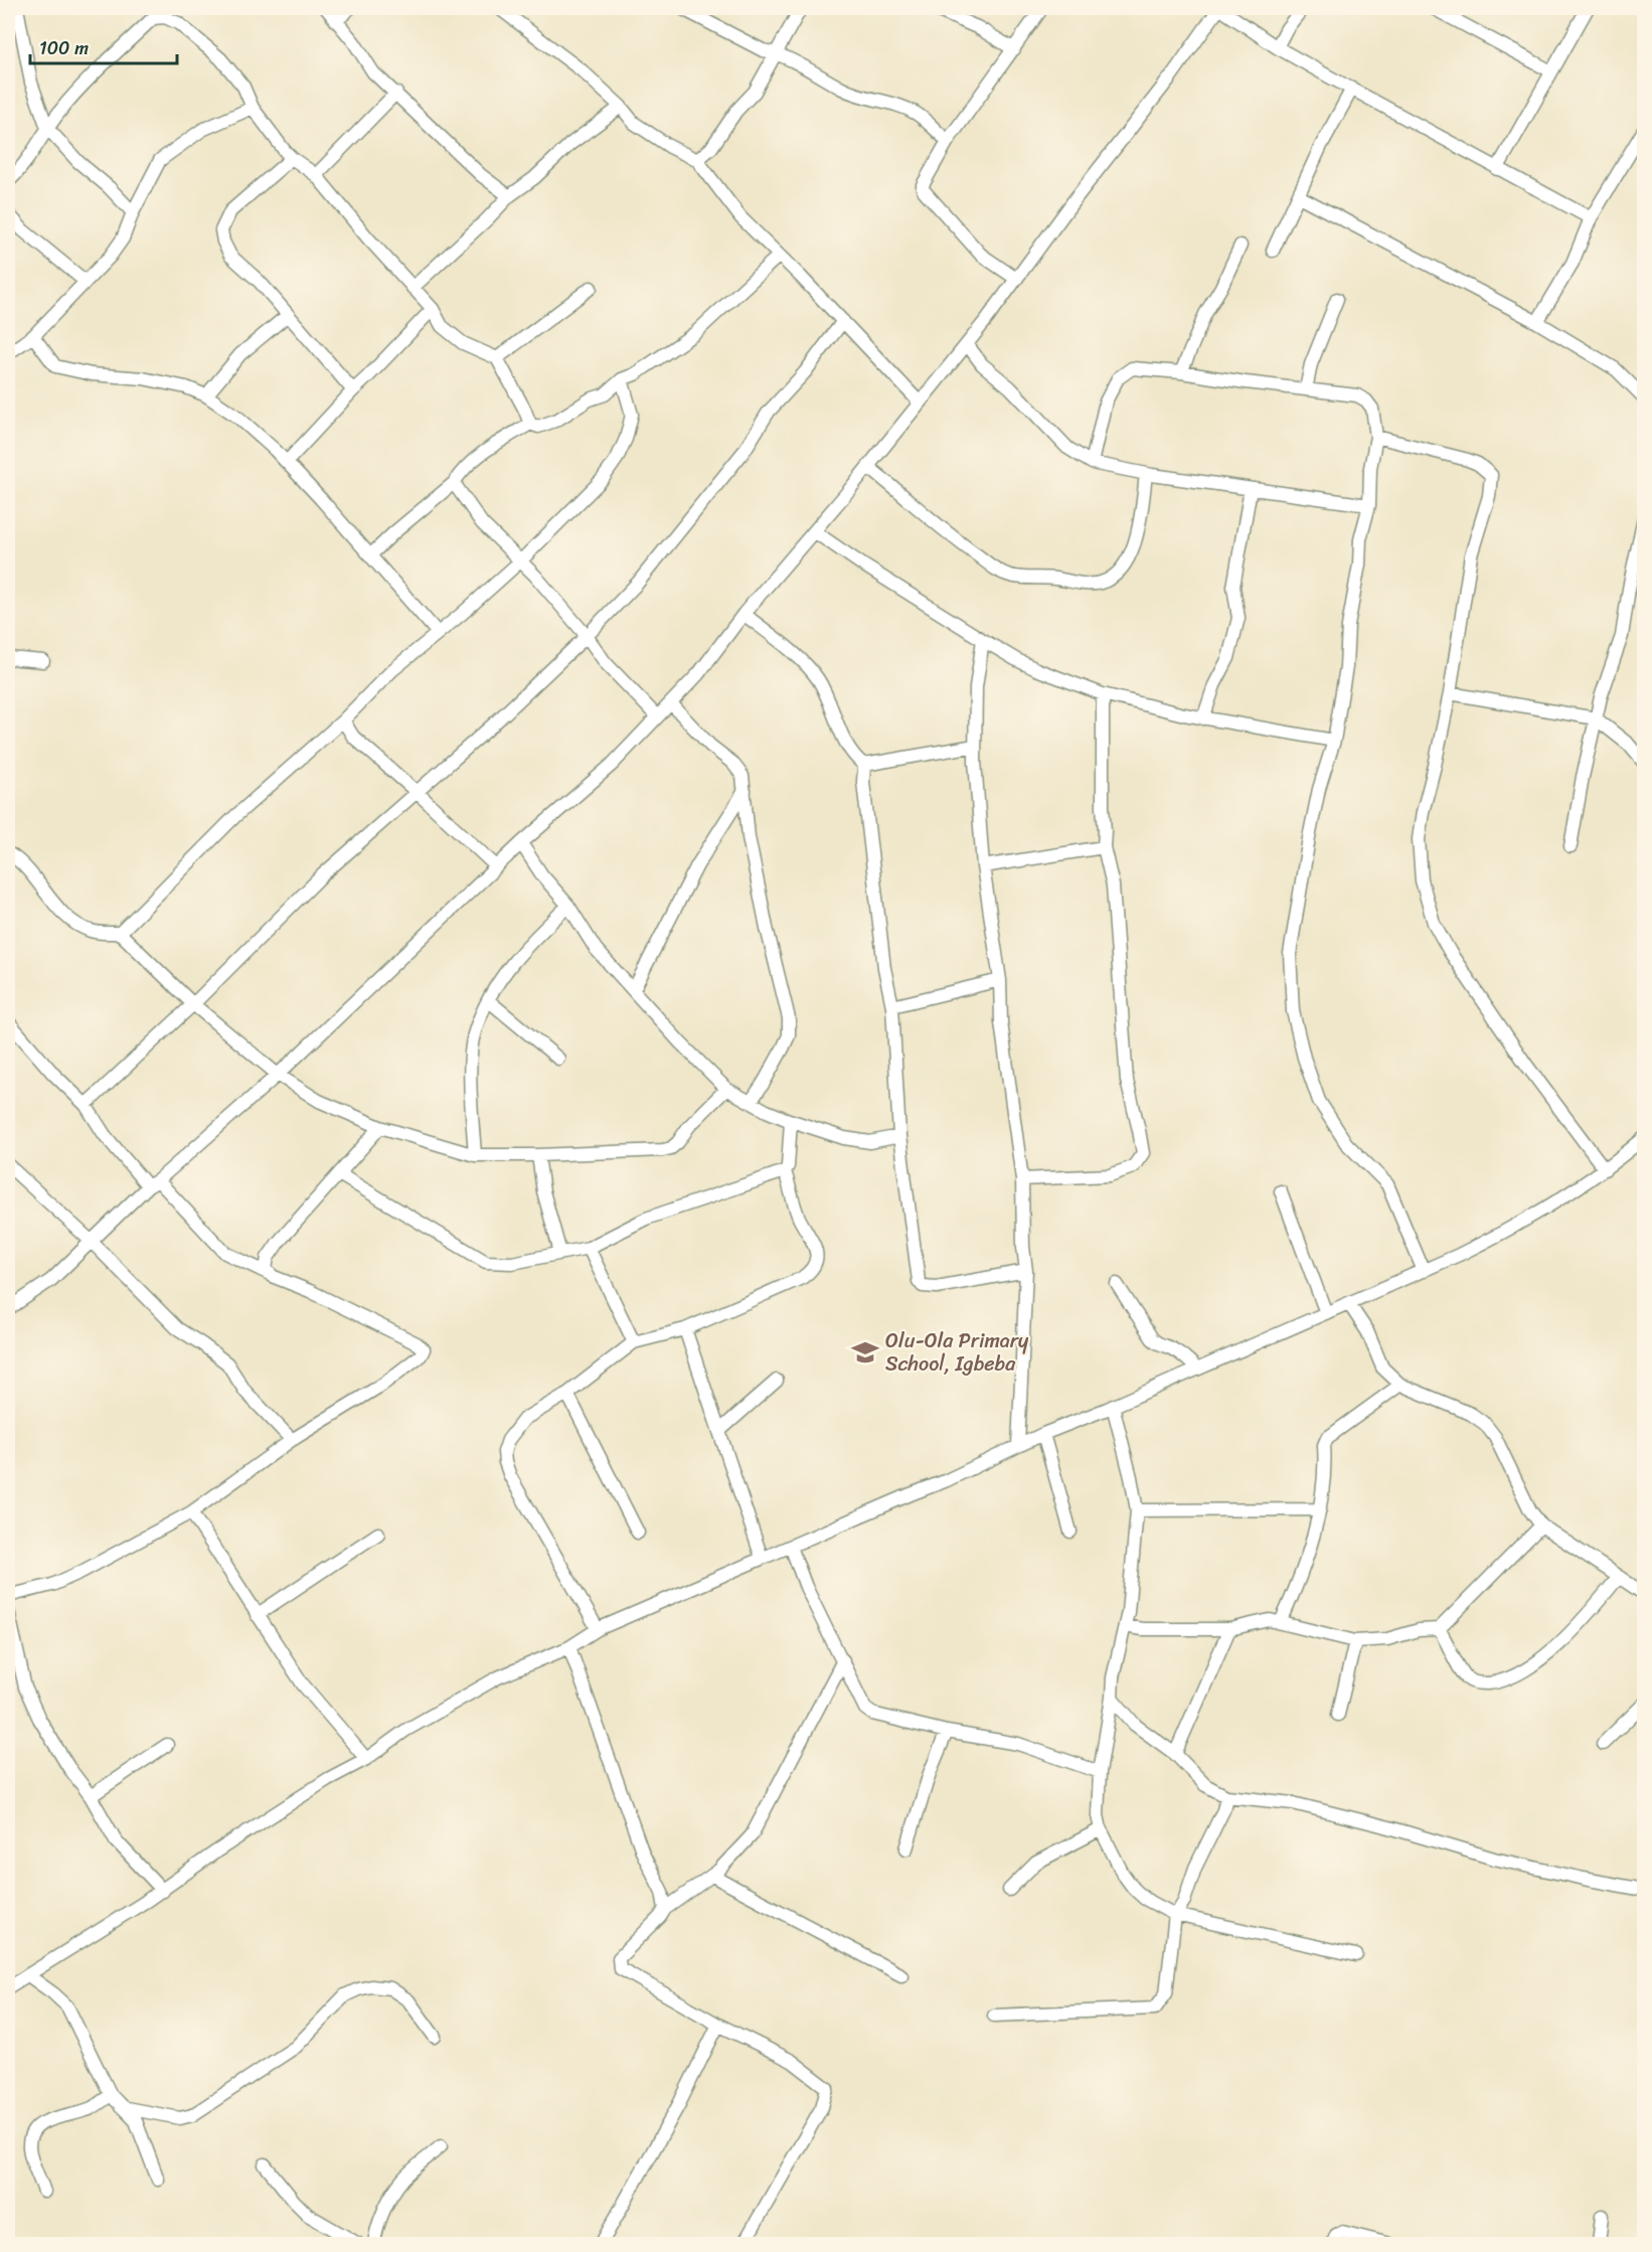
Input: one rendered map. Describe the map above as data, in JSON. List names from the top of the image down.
{
  "places": {
    "school or university": ["Olu-Ola Primary School, Igbeba"]
  },
  "scale_bar": "100 m"
}
